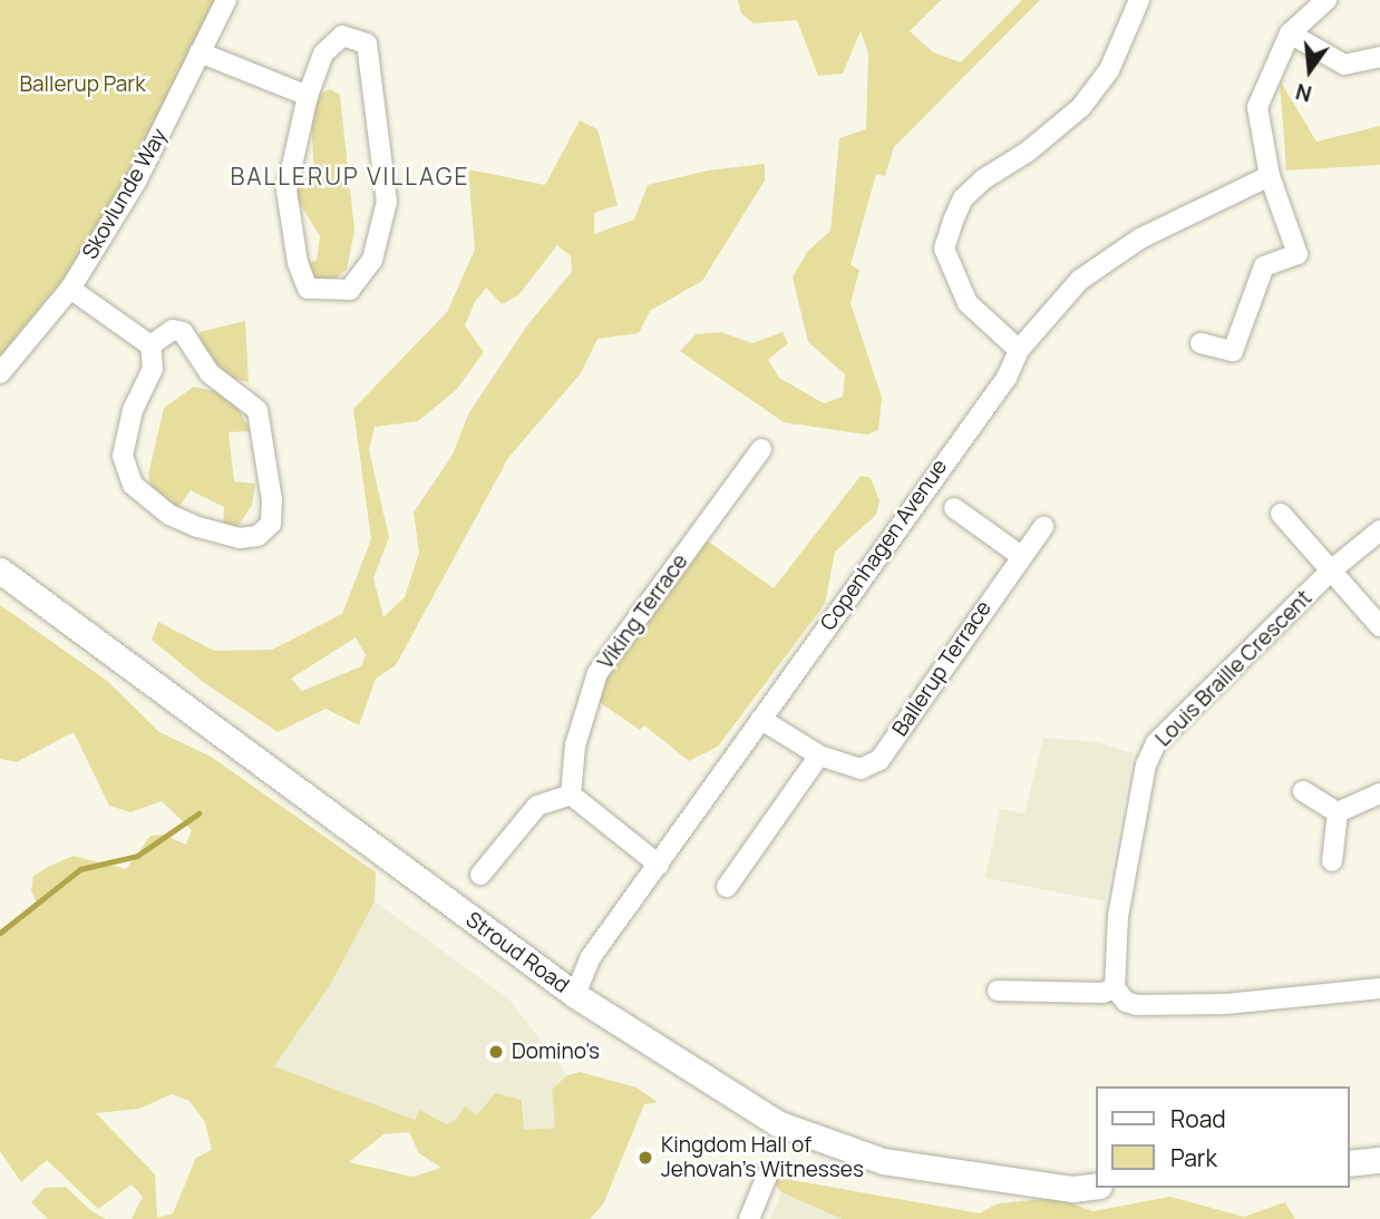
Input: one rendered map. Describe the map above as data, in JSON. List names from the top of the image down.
{
  "streets": {
    "street": [
      "Skovlunde Way",
      "Copenhagen Avenue",
      "Viking Terrace",
      "Ballerup Terrace",
      "Louis Braille Crescent",
      "Stroud Road"
    ]
  },
  "crossings": [
    ["Copenhagen Avenue", "Ballerup Terrace"],
    ["Copenhagen Avenue", "Stroud Road"]
  ],
  "districts": ["BALLERUP VILLAGE"],
  "parks": ["Ballerup Park"],
  "places": ["Domino's", "Kingdom Hall of Jehovah's Witnesses"],
  "legend": ["Road", "Park"],
  "north": "bottom"
}
